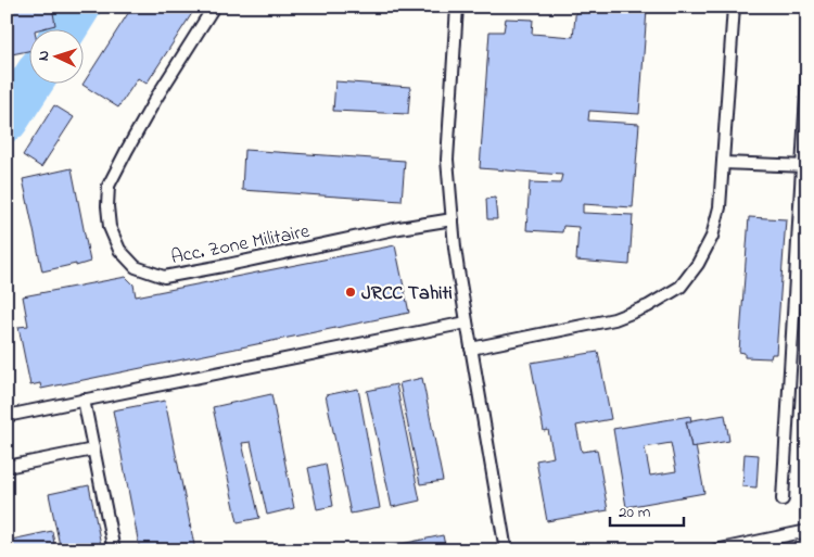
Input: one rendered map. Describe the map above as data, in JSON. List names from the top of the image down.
{
  "streets": {
    "lane": ["Acc. Zone Militaire"]
  },
  "places": ["JRCC Tahiti"],
  "scale_bar": "20 m",
  "north": "left"
}
